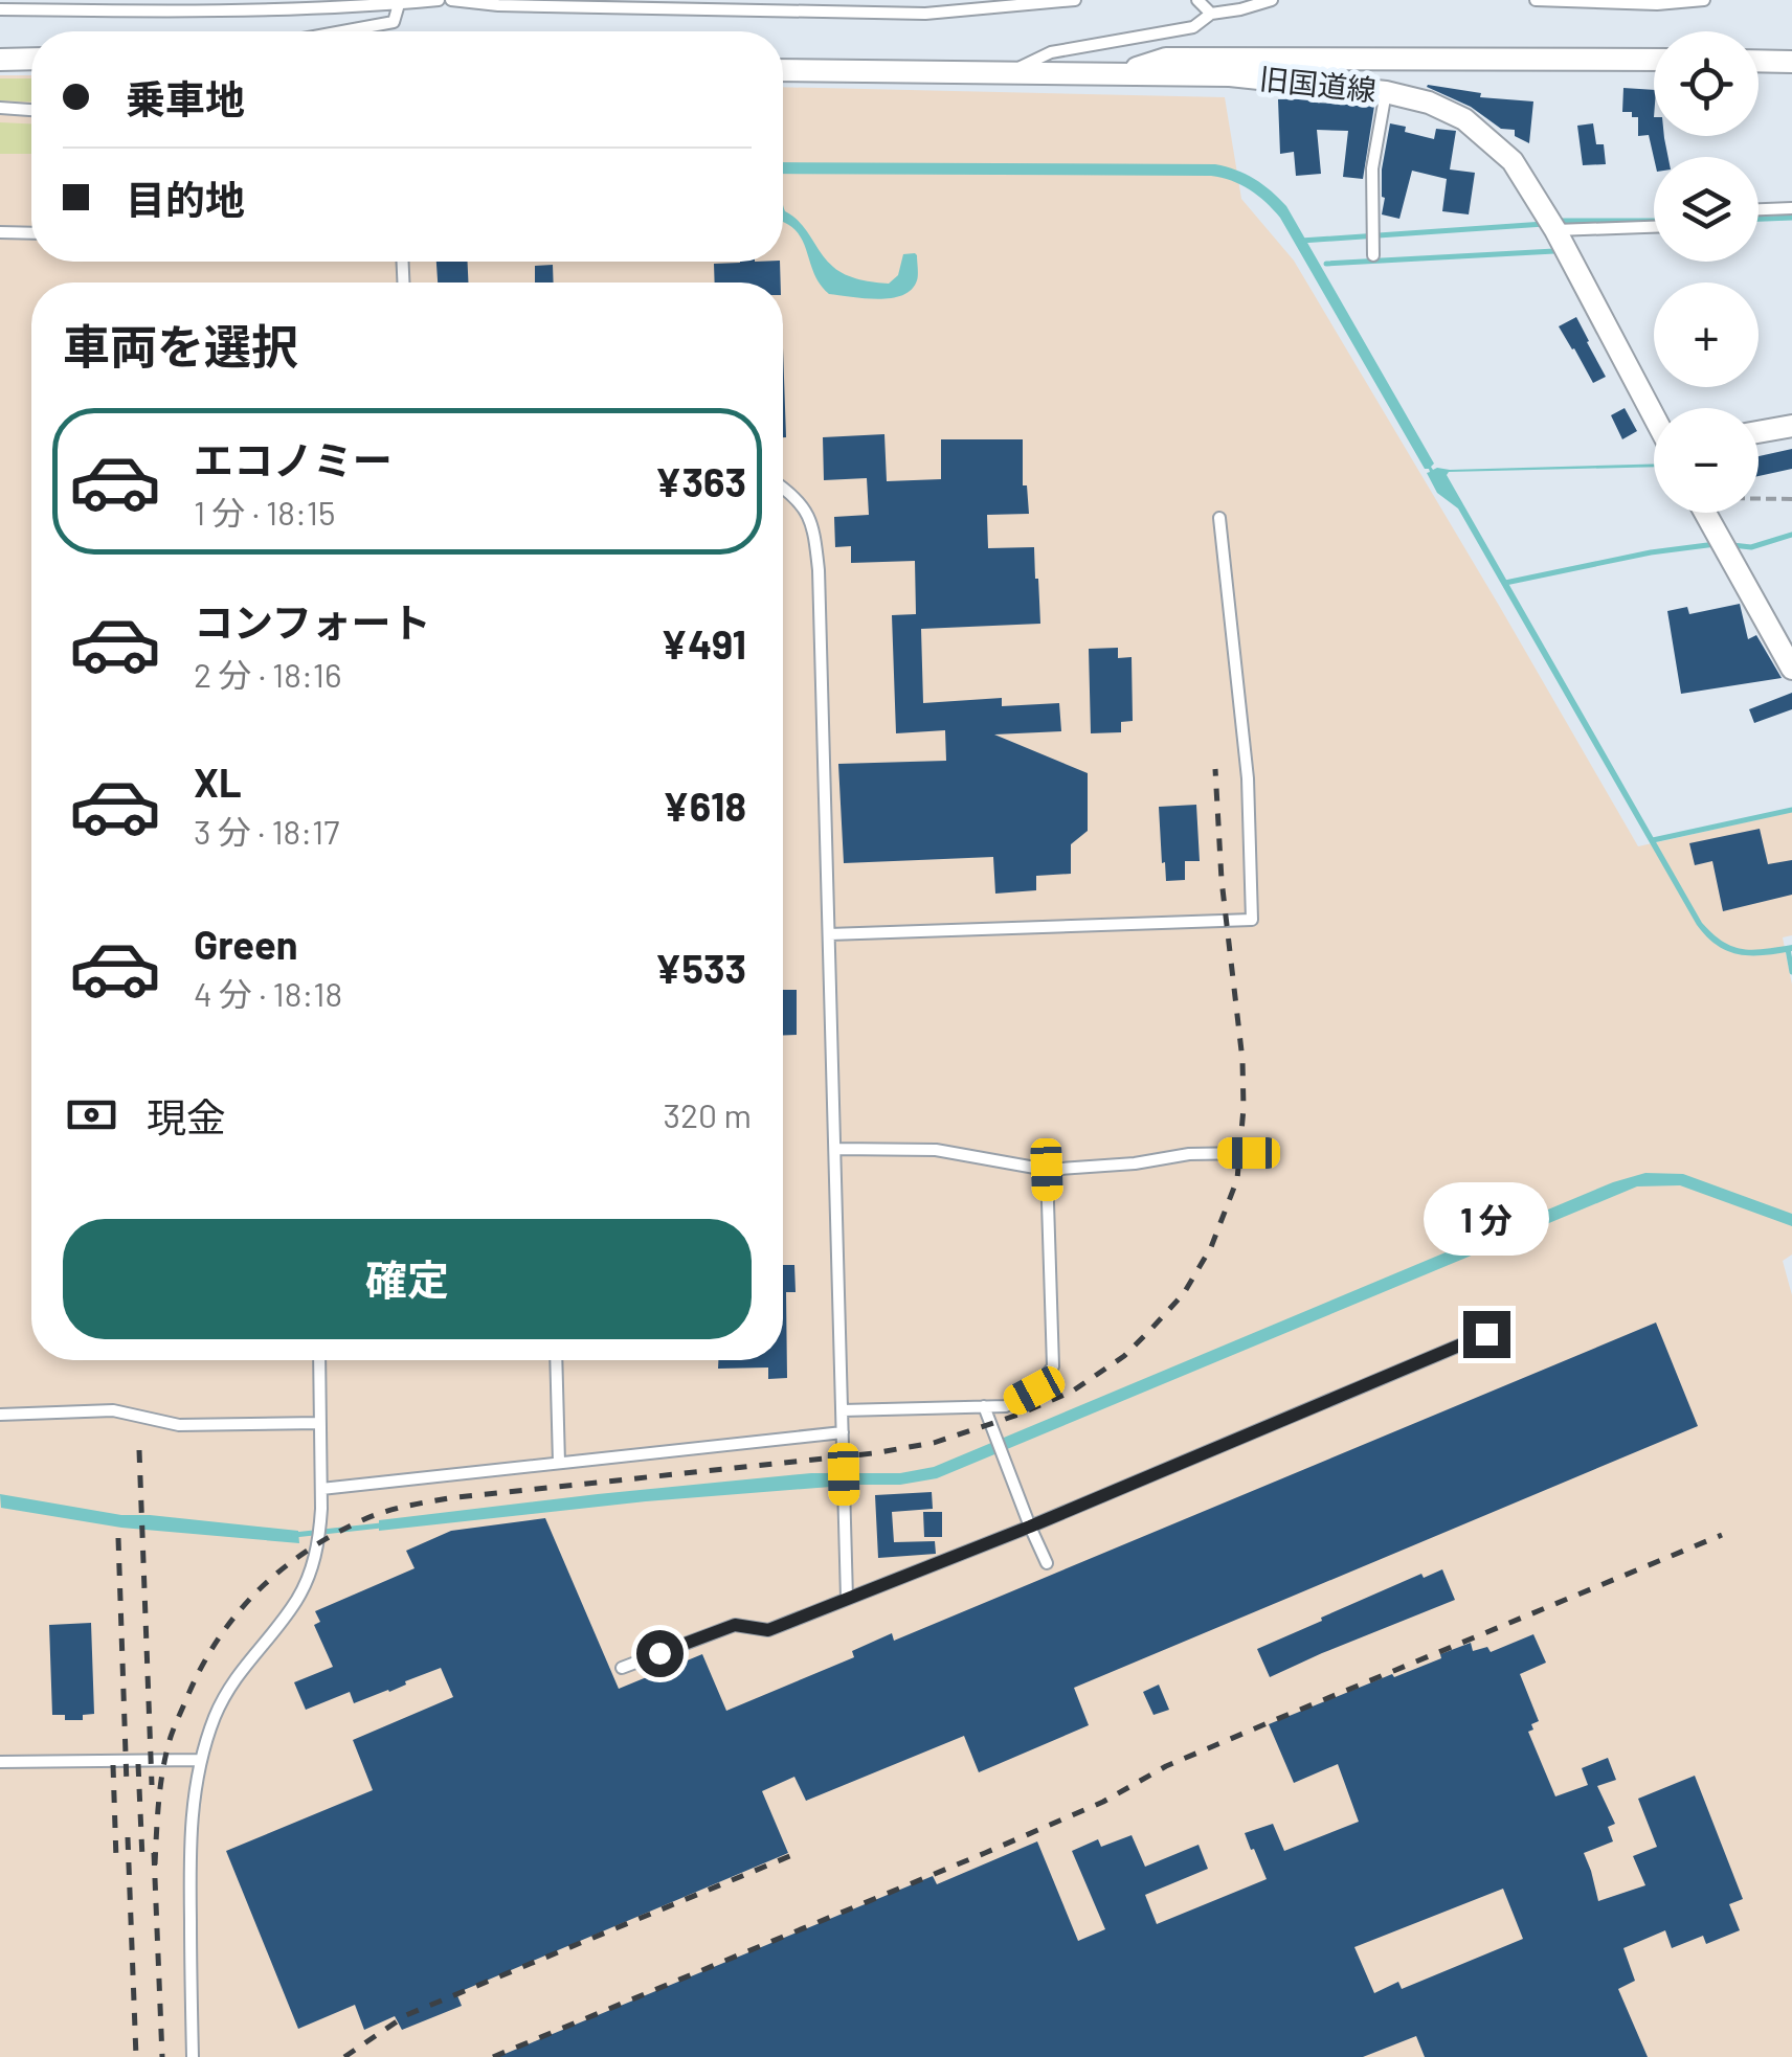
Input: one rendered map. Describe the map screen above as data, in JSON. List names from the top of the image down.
{
  "streets": {
    "street": ["旧国道線"]
  },
  "page": {
    "map_buttons": ["+", "−"],
    "banner": ["乗車地", "目的地"],
    "heading": "車両を選択",
    "list": [
      {
        "name": "エコノミー",
        "note": "1 分 · 18:15",
        "value": "¥363"
      },
      {
        "name": "コンフォート",
        "note": "2 分 · 18:16",
        "value": "¥491"
      },
      {
        "name": "XL",
        "note": "3 分 · 18:17",
        "value": "¥618"
      },
      {
        "name": "Green",
        "note": "4 分 · 18:18",
        "value": "¥533"
      }
    ],
    "pay": ["現金", "320 m"],
    "bubble": "1 分",
    "buttons": "確定"
  }
}
